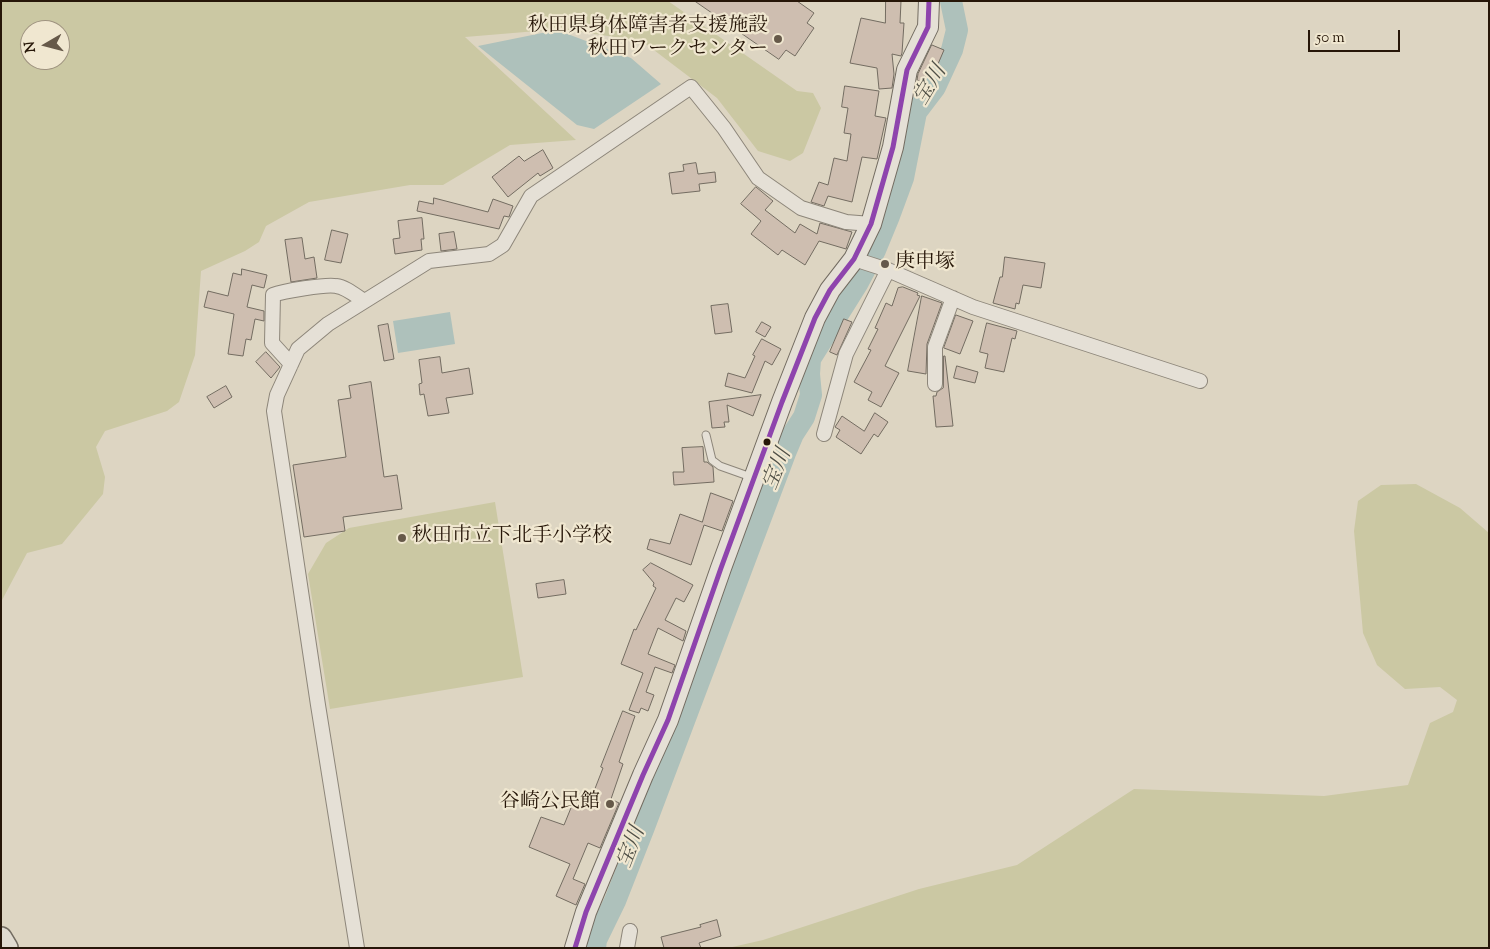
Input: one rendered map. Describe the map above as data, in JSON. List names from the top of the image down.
{
  "water": ["宝川"],
  "places": [
    "秋田県身体障害者支援施設 秋田ワークセンター",
    "庚申塚",
    "秋田市立下北手小学校",
    "谷崎公民館"
  ],
  "scale_bar": "50 m",
  "north": "left"
}
